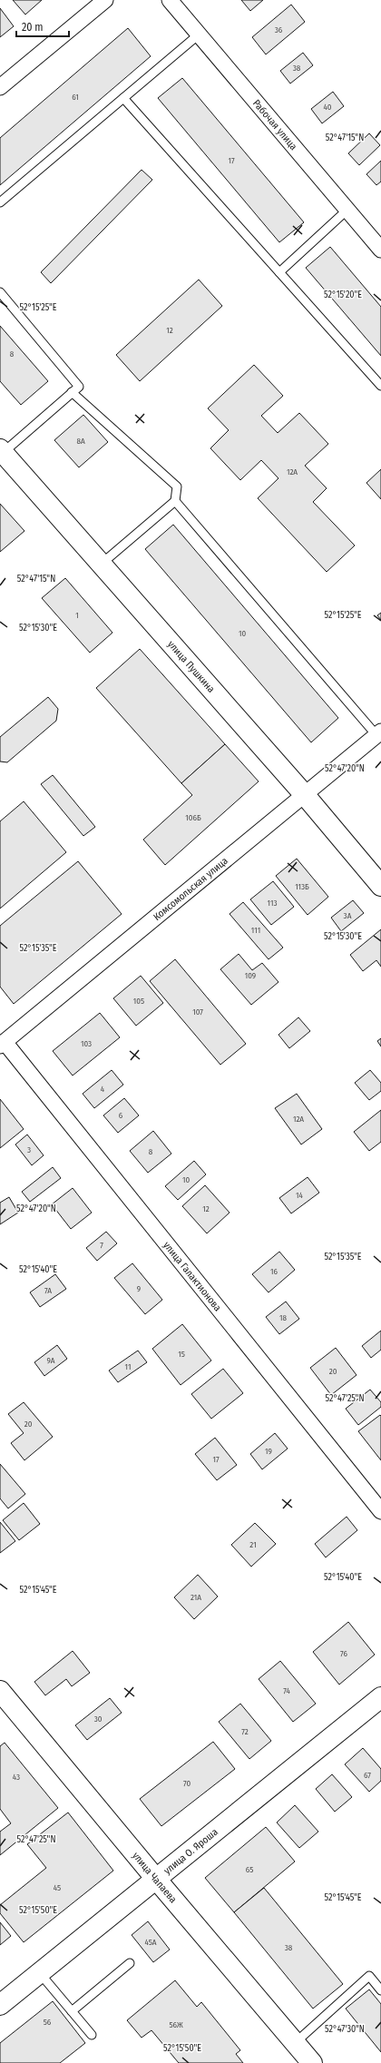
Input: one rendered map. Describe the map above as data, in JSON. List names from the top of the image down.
{
  "streets": {
    "main road": ["улица Пушкина", "улица О. Яроша", "улица Чапаева"],
    "street": ["Рабочая улица", "Комсомольская улица", "улица Галактионова"]
  },
  "crossings": [
    ["улица Пушкина", "Комсомольская улица"],
    ["Комсомольская улица", "улица Галактионова"],
    ["улица О. Яроша", "улица Чапаева"]
  ],
  "house_numbers": [
    "36",
    "38",
    "61",
    "40",
    "17",
    "12",
    "8",
    "8А",
    "12А",
    "1",
    "10",
    "106Б",
    "113Б",
    "113",
    "3А",
    "111",
    "109",
    "105",
    "107",
    "103",
    "4",
    "6",
    "12А",
    "3",
    "8",
    "10",
    "14",
    "12",
    "7",
    "16",
    "9",
    "7А",
    "18",
    "15",
    "9А",
    "11",
    "20",
    "20",
    "19",
    "17",
    "21",
    "21А",
    "76",
    "74",
    "30",
    "72",
    "67",
    "43",
    "70",
    "65",
    "45",
    "45А",
    "38",
    "56",
    "56Ж"
  ],
  "scale_bar": "20 m",
  "coordinates": [
    "52°47'15\"N",
    "52°15'20\"E",
    "52°15'25\"E",
    "52°15'30\"E",
    "52°47'20\"N",
    "52°15'35\"E",
    "52°15'40\"E",
    "52°47'25\"N",
    "52°15'45\"E",
    "52°15'50\"E",
    "52°47'30\"N"
  ]
}
